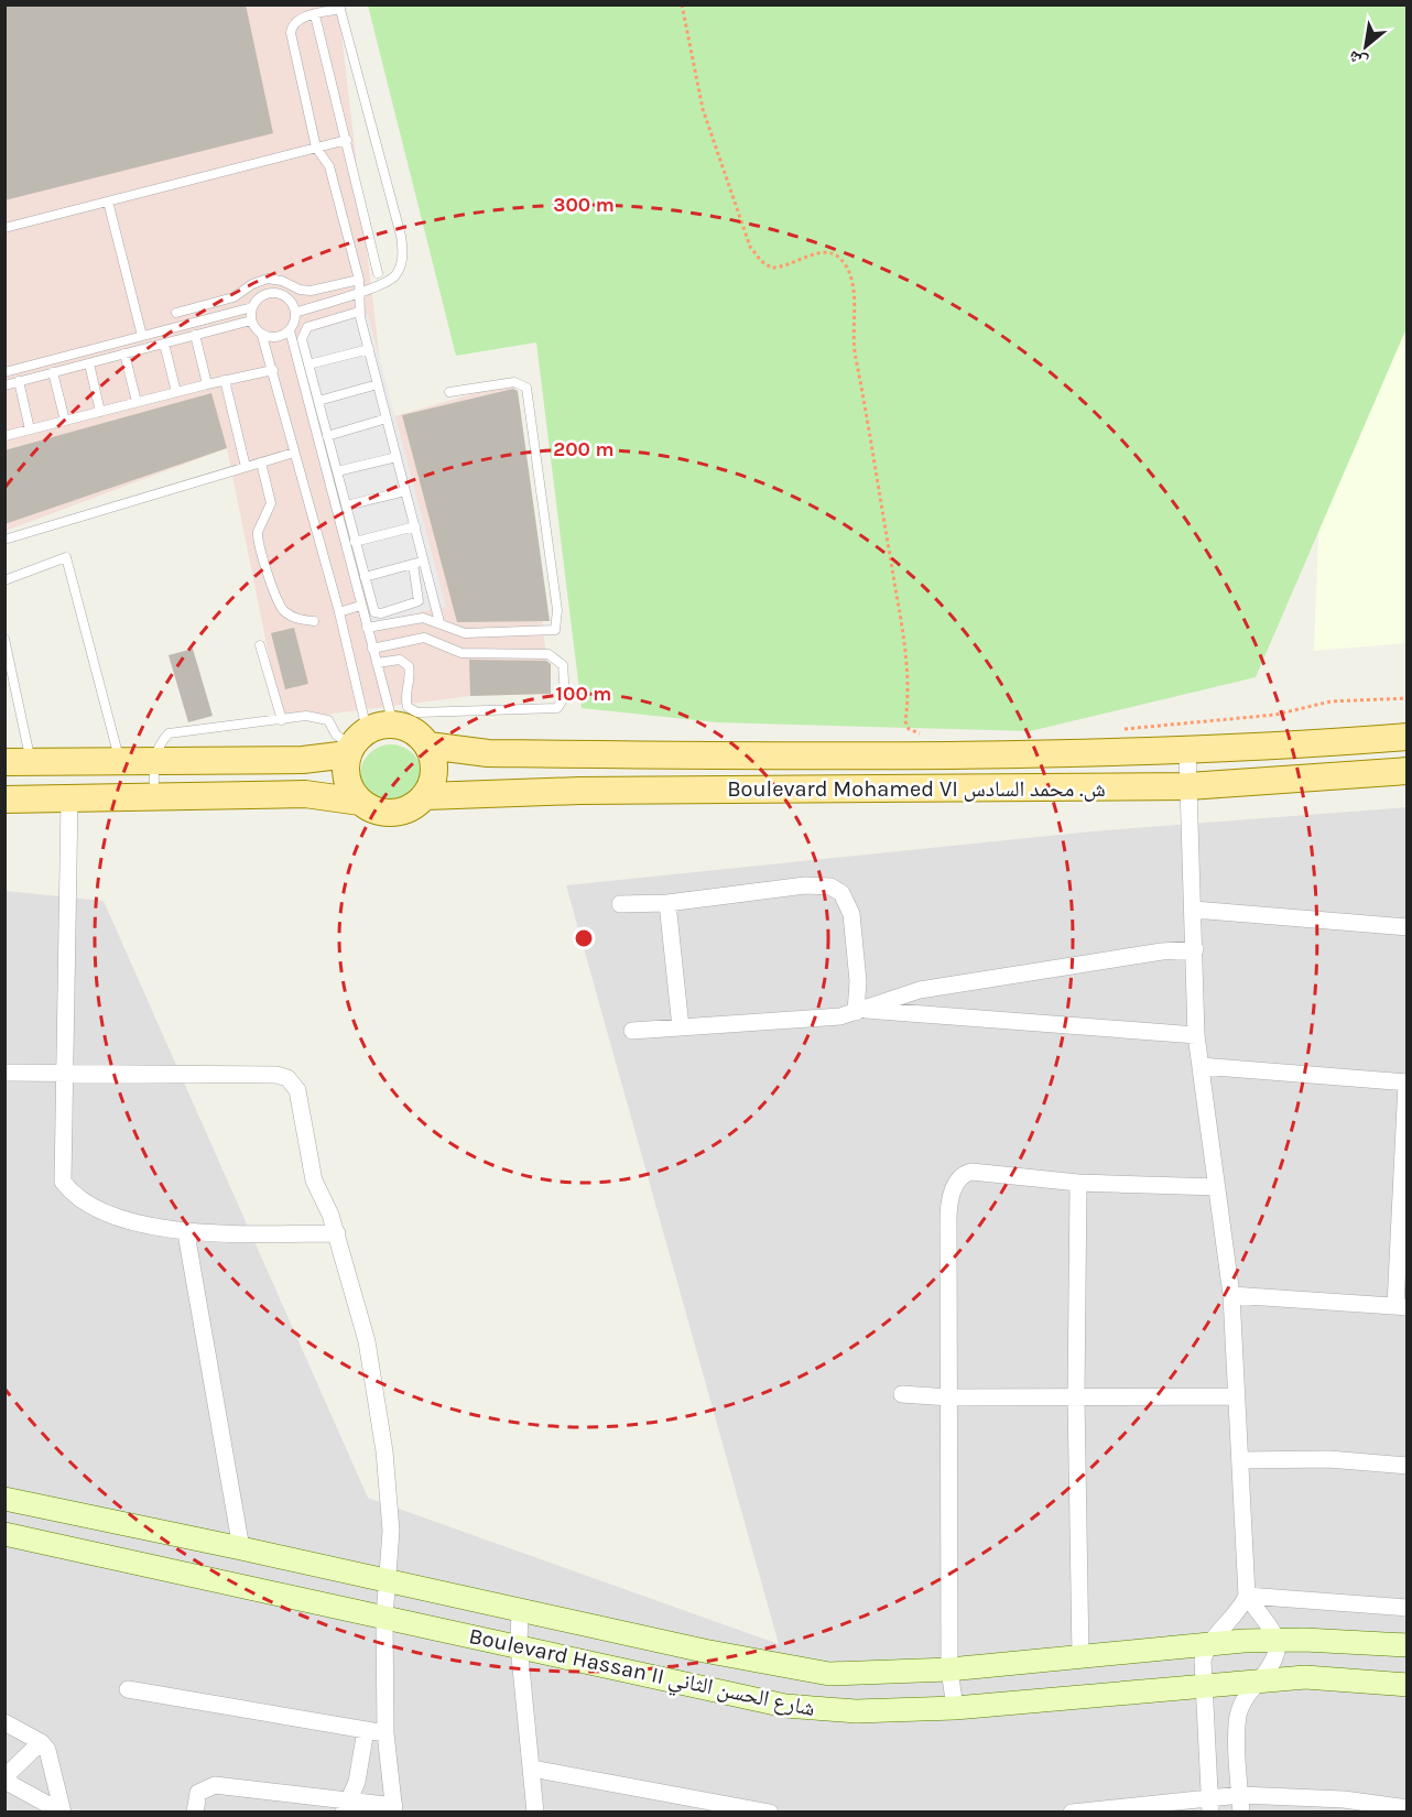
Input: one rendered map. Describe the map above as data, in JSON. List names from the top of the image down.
{
  "streets": {
    "main road": ["Boulevard Mohamed VI ش. محمد السادس", "Boulevard Hassan II شارع الحسن الثاني"]
  },
  "north": "bottom left",
  "rings": ["300 m", "200 m", "100 m"]
}
